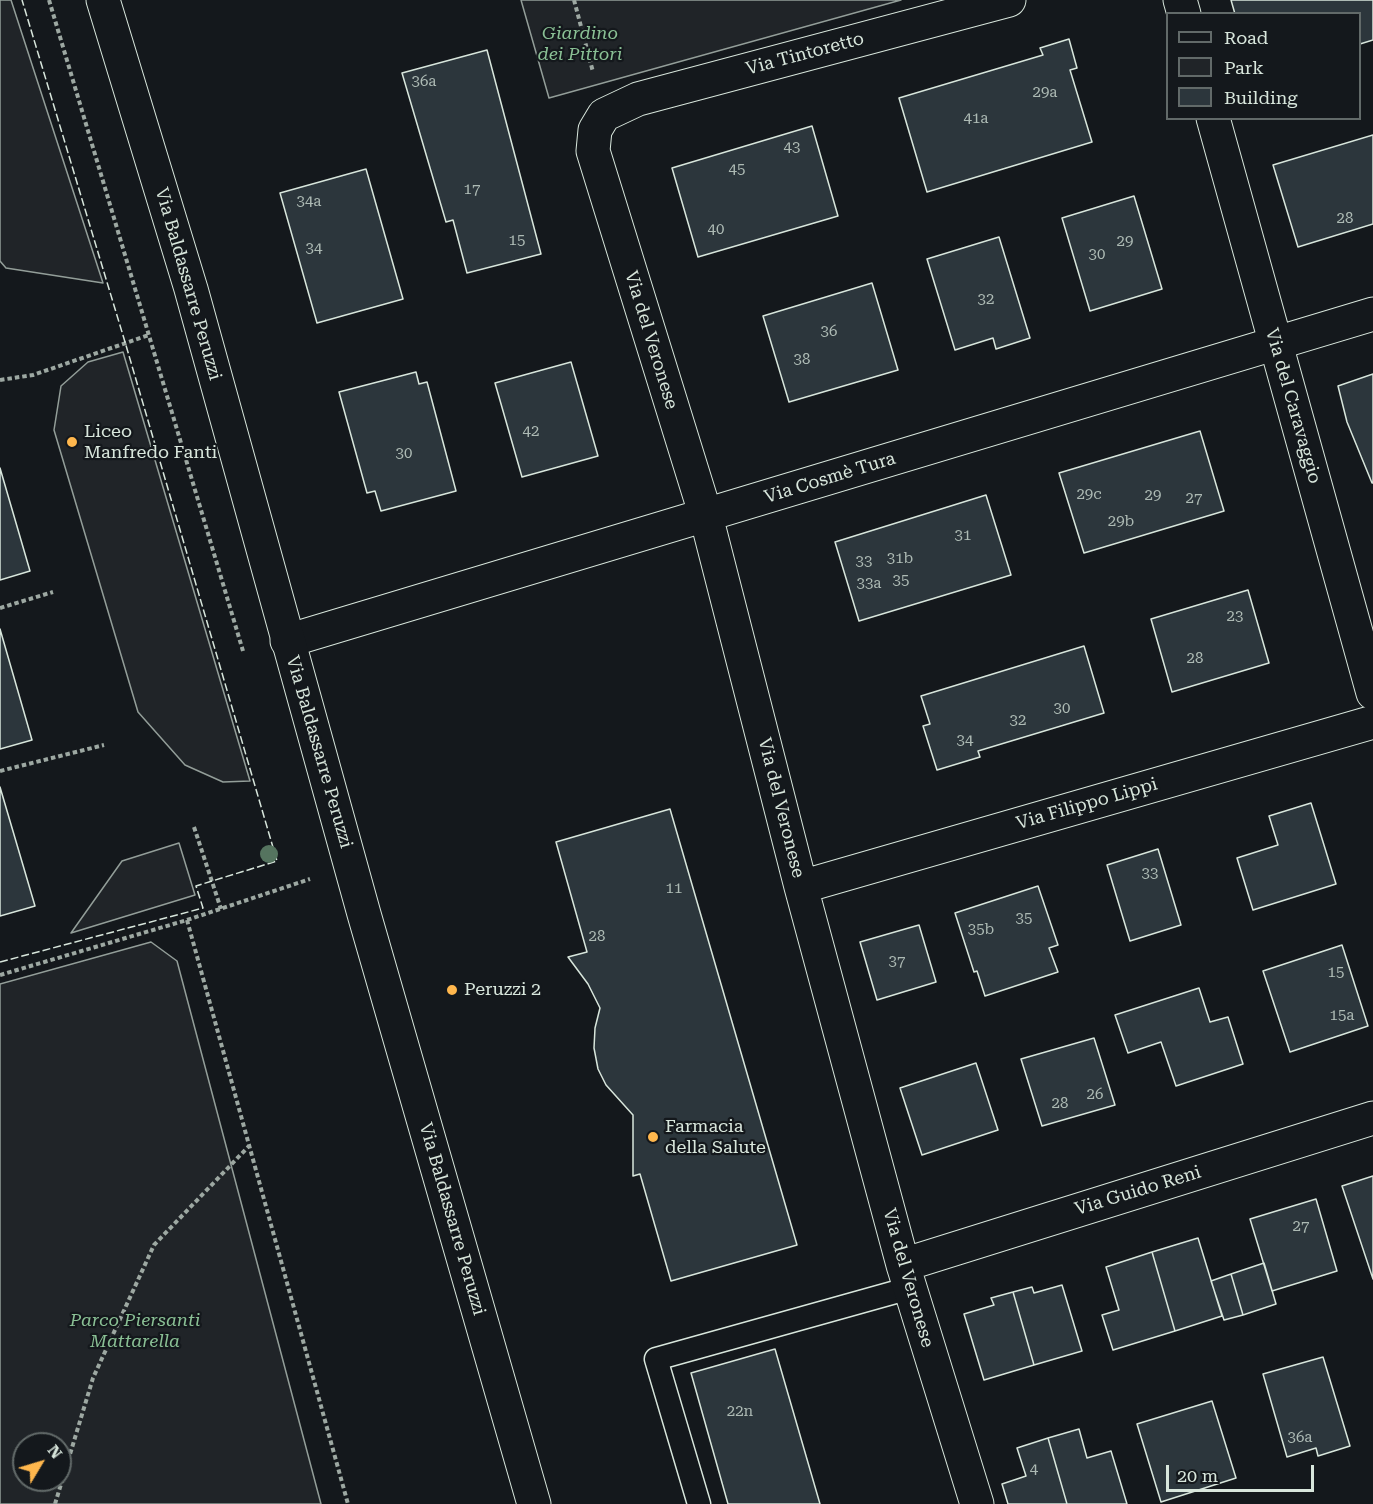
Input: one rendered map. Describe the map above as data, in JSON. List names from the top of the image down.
{
  "streets": {
    "street": [
      "Via Tintoretto",
      "Via Baldassarre Peruzzi",
      "Via del Veronese",
      "Via del Caravaggio",
      "Via Cosmè Tura",
      "Via Filippo Lippi",
      "Via Guido Reni"
    ]
  },
  "crossings": [
    ["Via Tintoretto", "Via del Veronese"],
    ["Via Baldassarre Peruzzi", "Via Cosmè Tura"],
    ["Via del Veronese", "Via Cosmè Tura"],
    ["Via del Veronese", "Via Filippo Lippi"],
    ["Via del Veronese", "Via Guido Reni"],
    ["Via del Caravaggio", "Via Cosmè Tura"]
  ],
  "parks": ["Giardino dei Pittori", "Parco Piersanti Mattarella"],
  "places": ["Liceo Manfredo Fanti", "Peruzzi 2", "Farmacia della Salute"],
  "house_numbers": [
    "36a",
    "29a",
    "41a",
    "43",
    "45",
    "17",
    "34a",
    "28",
    "40",
    "15",
    "29",
    "34",
    "30",
    "32",
    "36",
    "38",
    "42",
    "30",
    "29c",
    "29",
    "27",
    "29b",
    "31",
    "31b",
    "33",
    "35",
    "33a",
    "23",
    "28",
    "30",
    "32",
    "34",
    "33",
    "11",
    "35",
    "35b",
    "28",
    "37",
    "15",
    "15a",
    "26",
    "28",
    "27",
    "22n",
    "36a",
    "4"
  ],
  "legend": ["Road", "Park", "Building"],
  "scale_bar": "20 m",
  "north": "top right"
}
